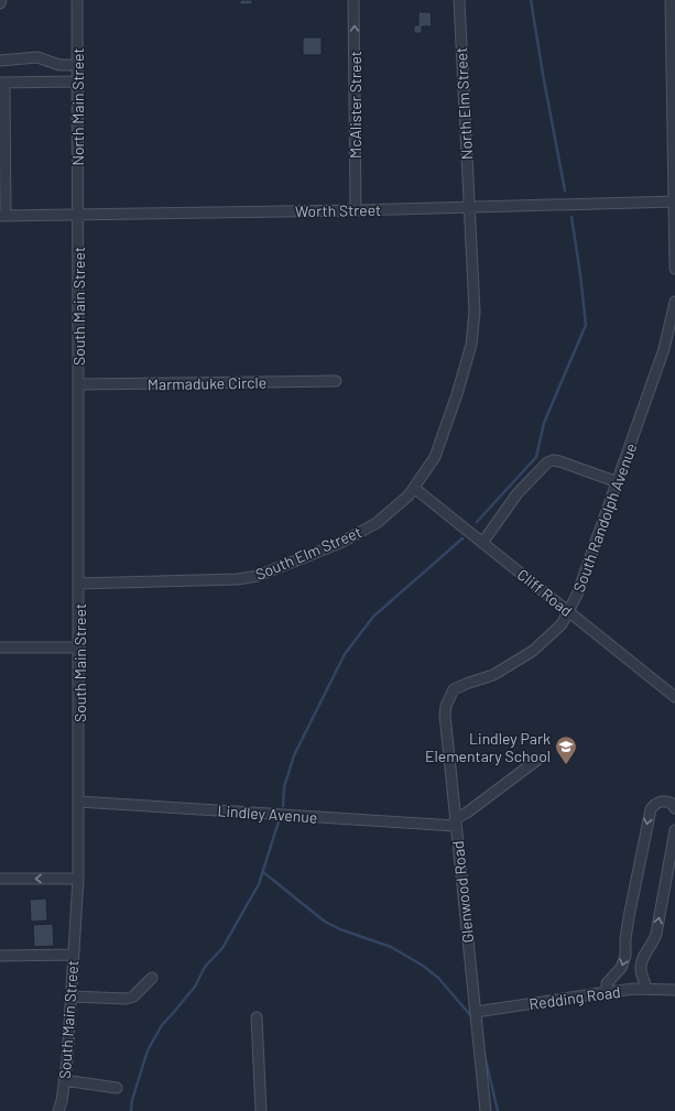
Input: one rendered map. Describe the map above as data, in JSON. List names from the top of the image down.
{
  "streets": {
    "street": [
      "North Elm Street",
      "McAlister Street",
      "North Main Street",
      "Worth Street",
      "South Main Street",
      "Marmaduke Circle",
      "South Randolph Avenue",
      "South Elm Street",
      "Cliff Road",
      "Lindley Avenue",
      "Glenwood Road",
      "Redding Road"
    ]
  },
  "crossings": [
    ["North Elm Street", "Worth Street"],
    ["North Elm Street", "South Elm Street"],
    ["McAlister Street", "Worth Street"],
    ["North Main Street", "Worth Street"],
    ["North Main Street", "South Main Street"],
    ["Worth Street", "South Main Street"],
    ["Worth Street", "South Elm Street"],
    ["South Main Street", "Marmaduke Circle"],
    ["South Main Street", "South Elm Street"],
    ["South Main Street", "Lindley Avenue"],
    ["South Randolph Avenue", "Cliff Road"],
    ["South Randolph Avenue", "Glenwood Road"],
    ["South Elm Street", "Cliff Road"],
    ["Lindley Avenue", "Glenwood Road"],
    ["Glenwood Road", "Redding Road"]
  ],
  "one_way": ["McAlister Street"],
  "places": {
    "school or university": ["Lindley Park Elementary School"]
  }
}
